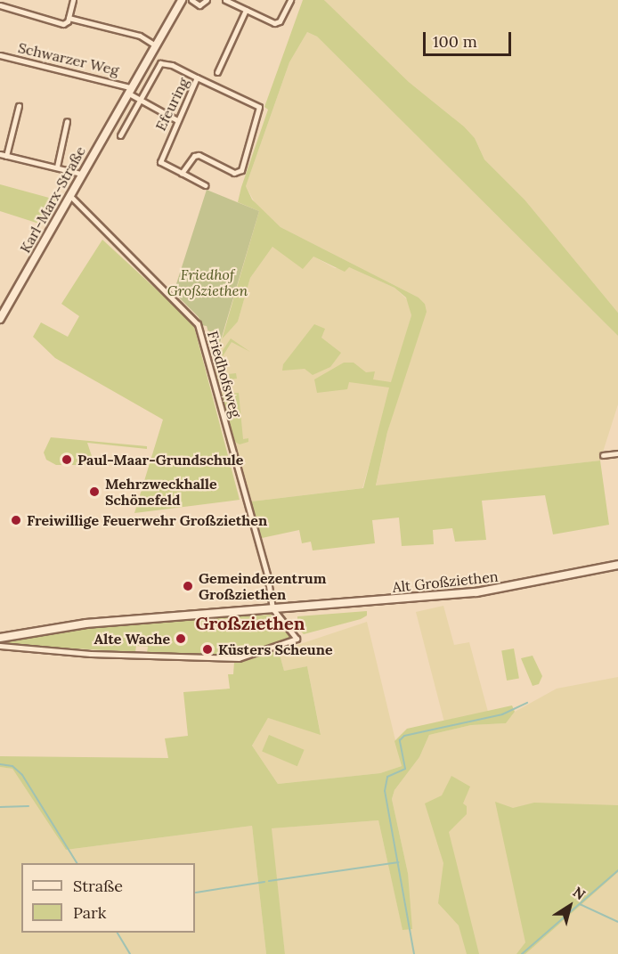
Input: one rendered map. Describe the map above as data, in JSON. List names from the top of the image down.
{
  "streets": {
    "street": [
      "Schwarzer Weg",
      "Efeuring",
      "Karl-Marx-Straße",
      "Friedhofsweg",
      "Alt Großziethen"
    ]
  },
  "crossings": [
    ["Schwarzer Weg", "Karl-Marx-Straße"],
    ["Karl-Marx-Straße", "Friedhofsweg"],
    ["Friedhofsweg", "Alt Großziethen"]
  ],
  "districts": ["Großziethen"],
  "parks": ["Friedhof Großziethen"],
  "places": [
    "Paul-Maar-Grundschule",
    "Mehrzweckhalle Schönefeld",
    "Freiwillige Feuerwehr Großziethen",
    "Gemeindezentrum Großziethen",
    "Alte Wache",
    "Küsters Scheune"
  ],
  "legend": ["Straße", "Park"],
  "scale_bar": "100 m",
  "north": "top right"
}
